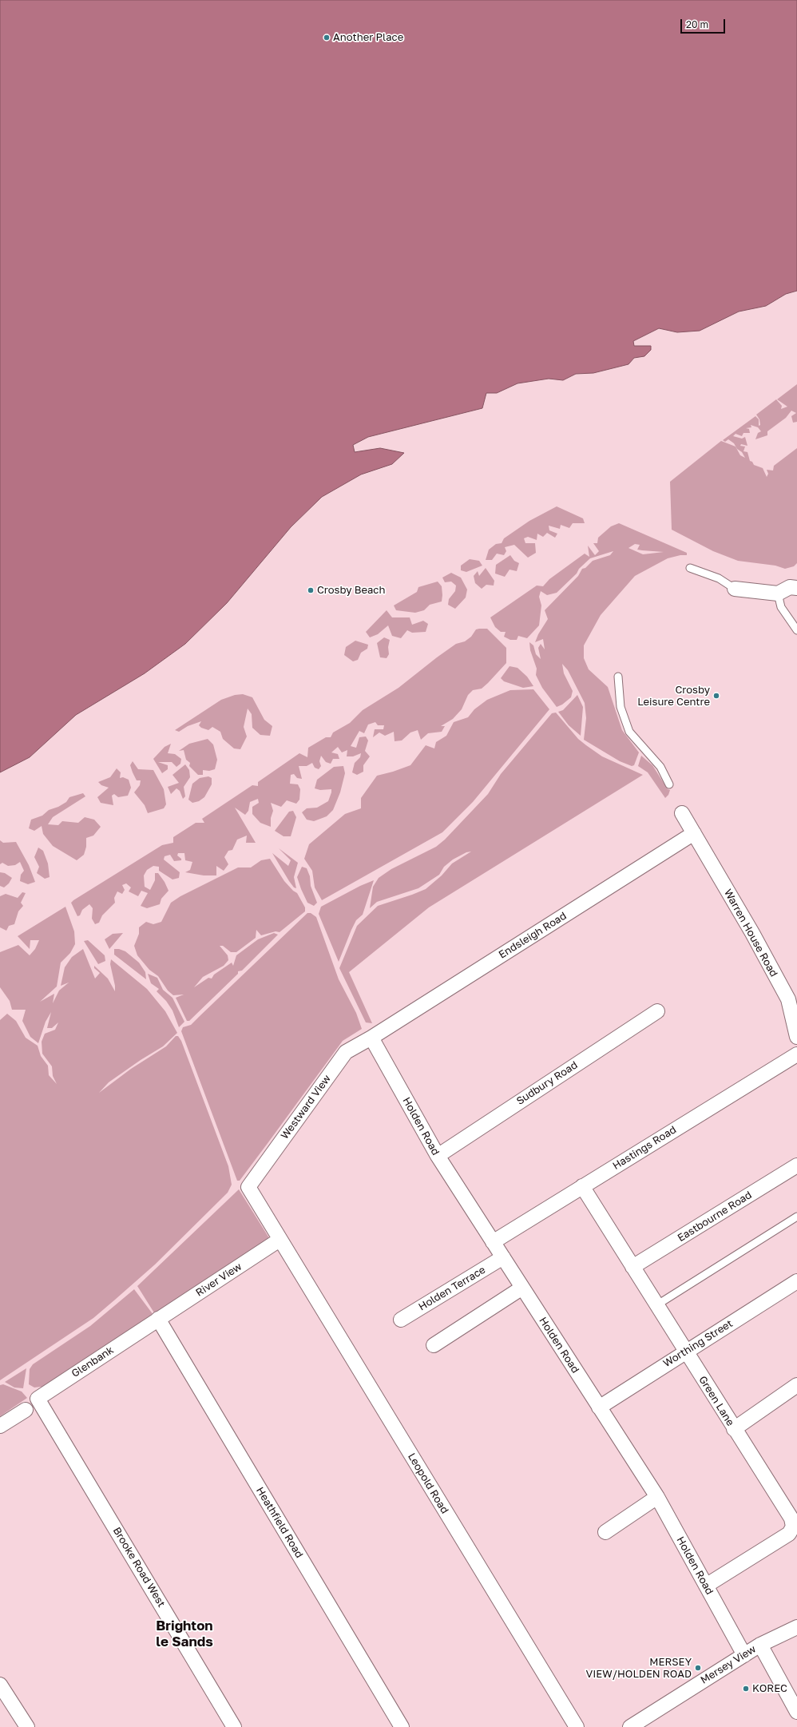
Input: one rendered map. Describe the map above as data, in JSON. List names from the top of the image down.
{
  "streets": {
    "street": [
      "Warren House Road",
      "Endsleigh Road",
      "Sudbury Road",
      "Westward View",
      "Holden Road",
      "Hastings Road",
      "Eastbourne Road",
      "River View",
      "Holden Terrace",
      "Worthing Street",
      "Glenbank",
      "Green Lane",
      "Leopold Road",
      "Heathfield Road",
      "Brooke Road West",
      "Mersey View"
    ]
  },
  "crossings": [
    ["Warren House Road", "Endsleigh Road"],
    ["Endsleigh Road", "Westward View"],
    ["Endsleigh Road", "Holden Road"],
    ["Sudbury Road", "Holden Road"],
    ["Westward View", "Holden Road"],
    ["Westward View", "Leopold Road"],
    ["Holden Road", "Hastings Road"],
    ["Holden Road", "Holden Terrace"],
    ["Holden Road", "Worthing Street"],
    ["Holden Road", "Green Lane"],
    ["Holden Road", "Mersey View"],
    ["Hastings Road", "Green Lane"],
    ["Eastbourne Road", "Green Lane"],
    ["River View", "Glenbank"],
    ["River View", "Leopold Road"],
    ["River View", "Heathfield Road"],
    ["Worthing Street", "Green Lane"],
    ["Glenbank", "Heathfield Road"],
    ["Glenbank", "Brooke Road West"]
  ],
  "districts": ["Brighton le Sands"],
  "places": [
    "Another Place",
    "Crosby Beach",
    "Crosby Leisure Centre",
    "MERSEY VIEW/HOLDEN ROAD",
    "KOREC"
  ],
  "scale_bar": "20 m"
}
